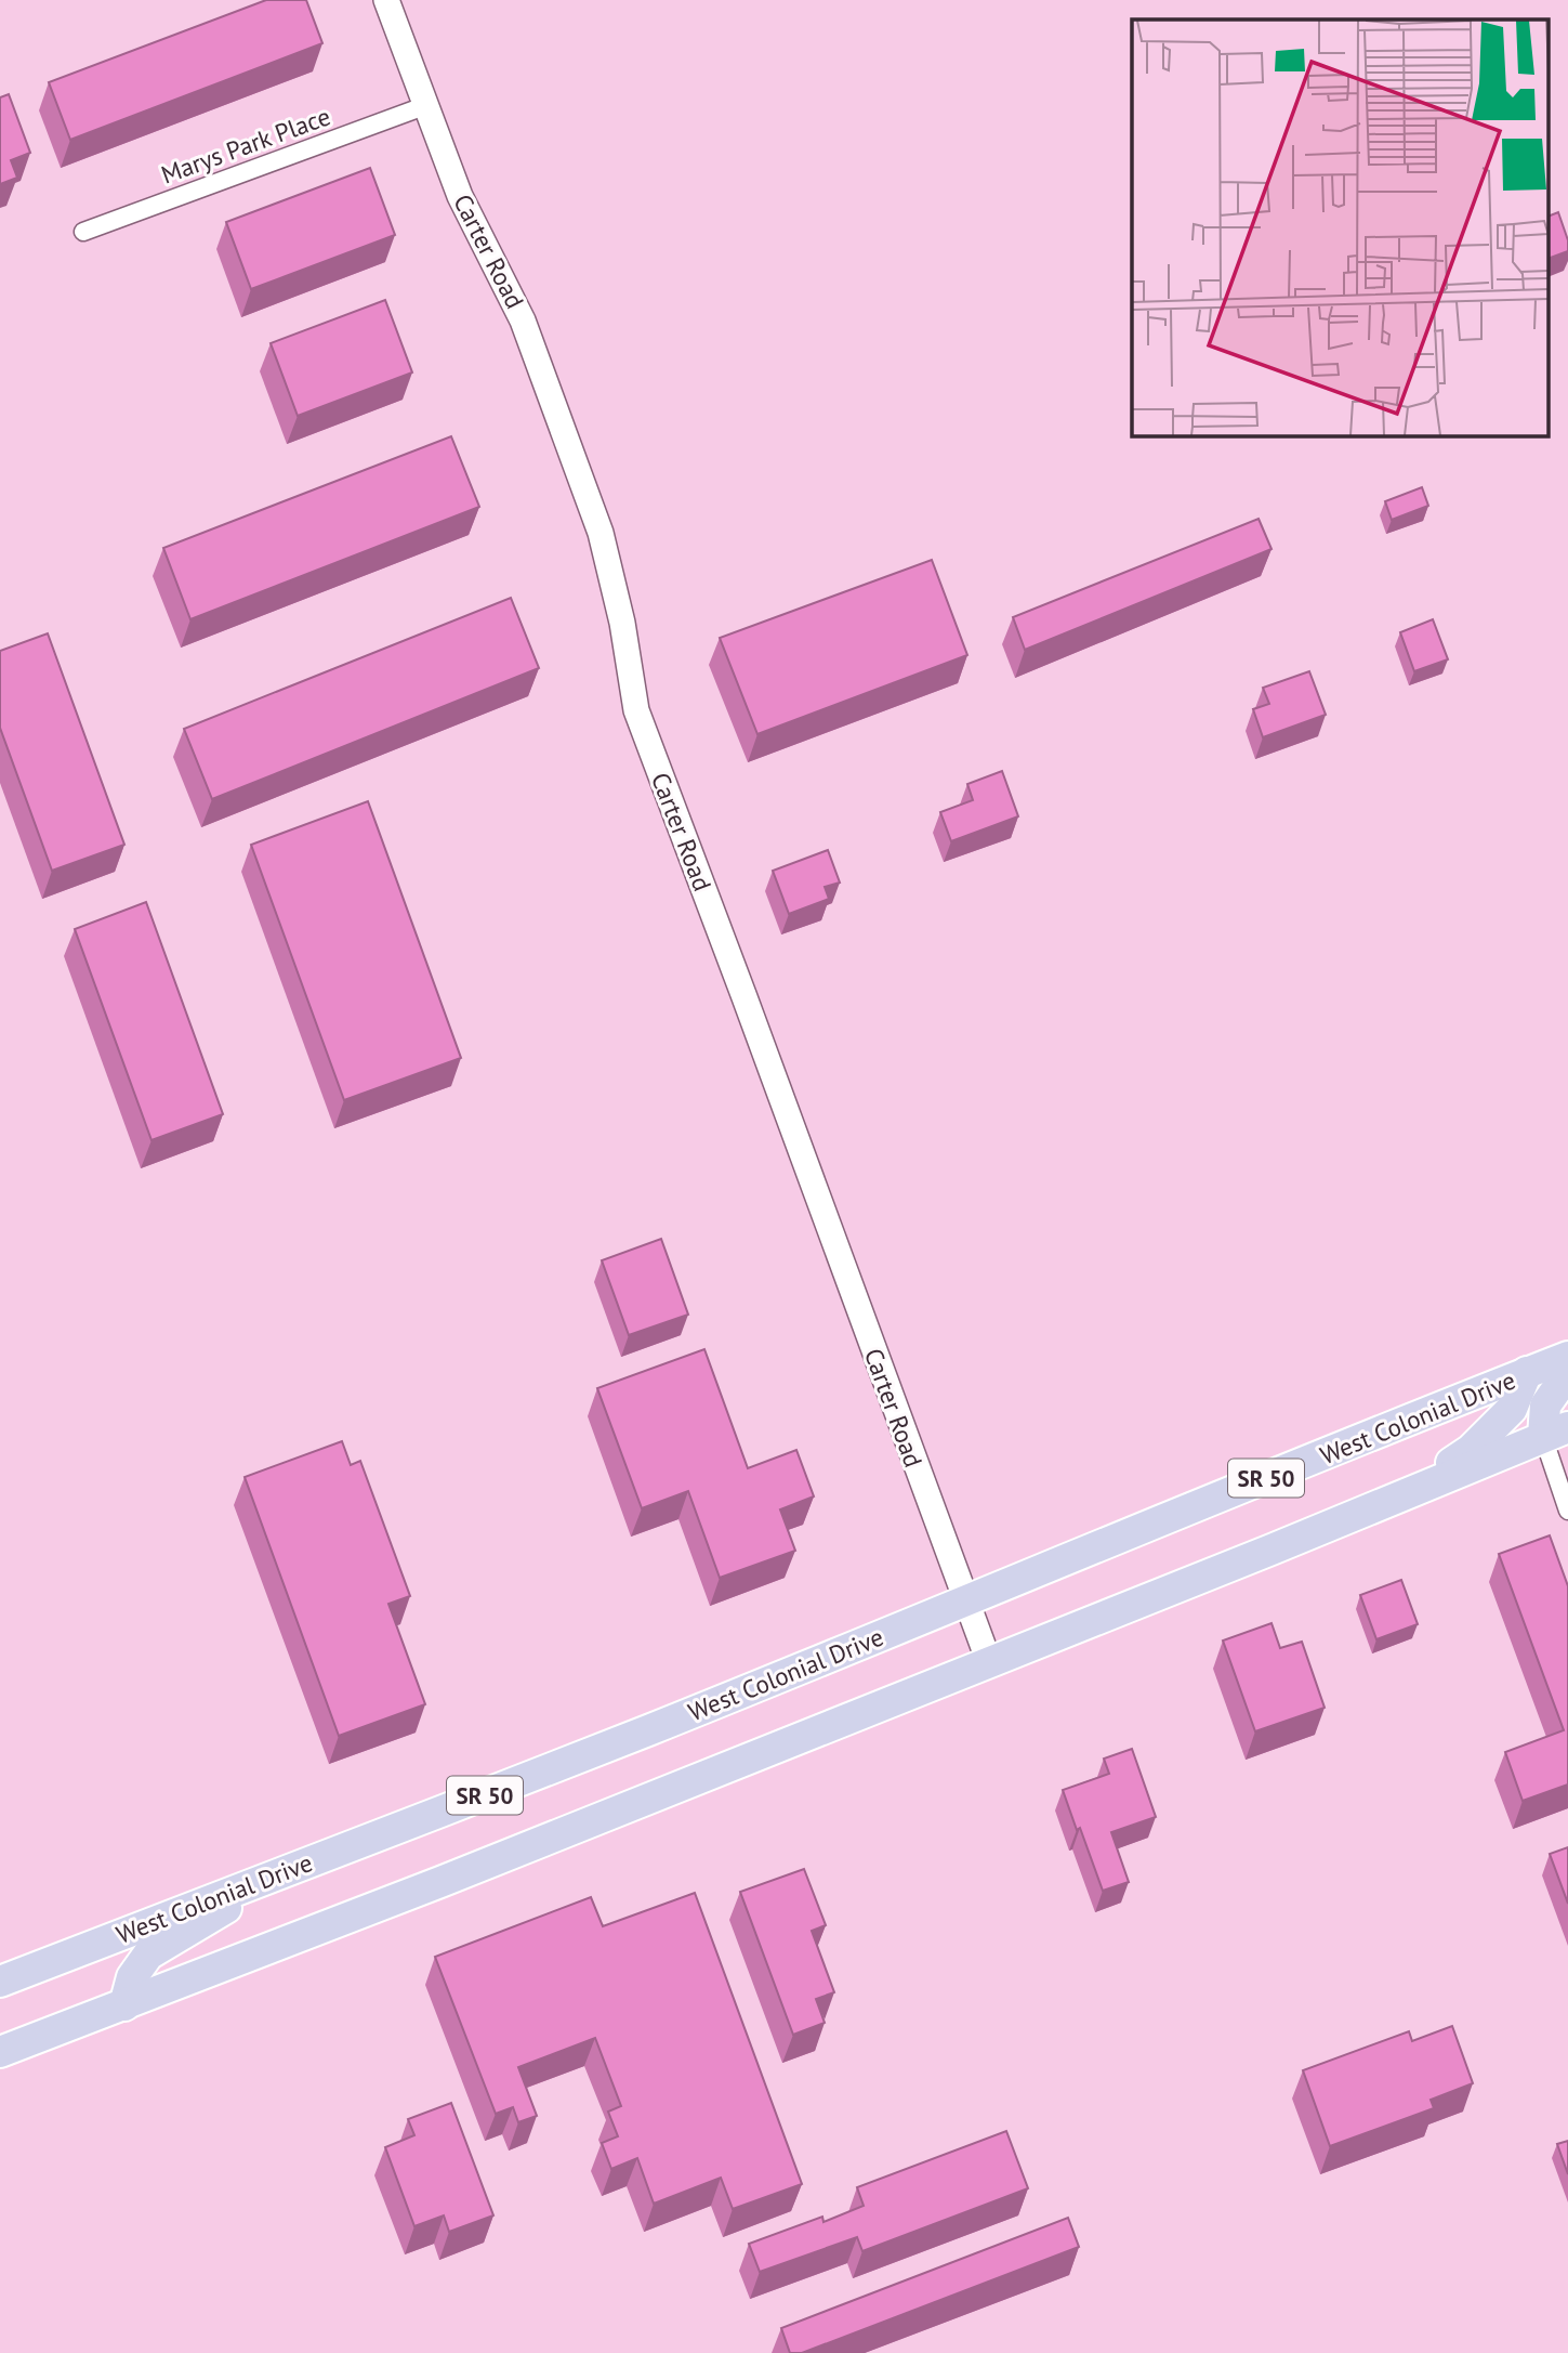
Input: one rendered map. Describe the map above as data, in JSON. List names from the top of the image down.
{
  "streets": {
    "highway": ["West Colonial Drive", "SR 50"],
    "street": ["Marys Park Place", "Carter Road"]
  },
  "crossings": [
    ["Marys Park Place", "Carter Road"],
    ["Carter Road", "West Colonial Drive"],
    ["Carter Road", "SR 50"]
  ]
}
